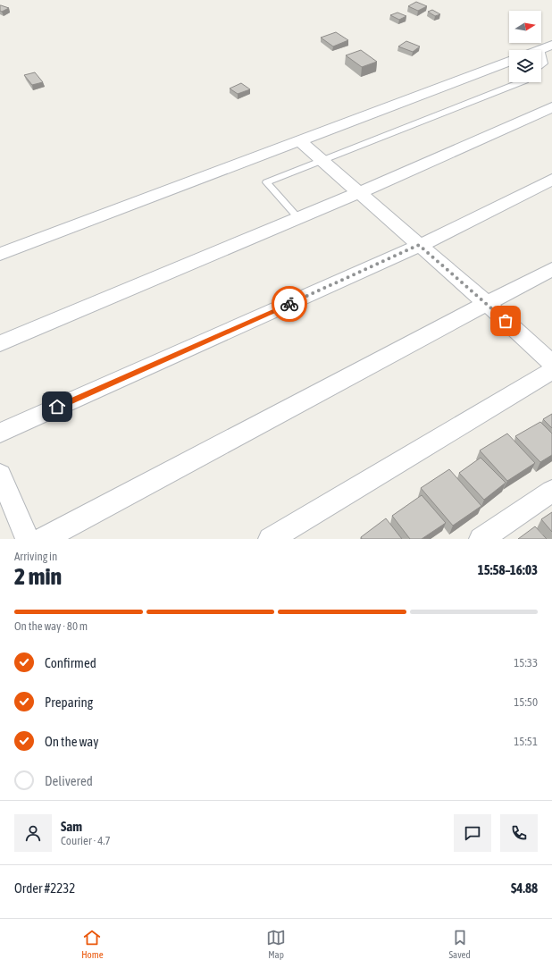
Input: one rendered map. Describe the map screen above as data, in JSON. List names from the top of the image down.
{
  "north": "right",
  "page": {
    "heading": ["2 min", "Arriving in", "15:58–16:03"],
    "panel": [
      "Sam",
      "Courier · 4.7",
      "Order #2232",
      "$4.88"
    ],
    "bar": "On the way · 80 m",
    "list": [
      ["Confirmed", "15:33"],
      ["Preparing", "15:50"],
      ["On the way", "15:51"],
      "Delivered"
    ],
    "tabs": ["Home", "Map", "Saved"]
  }
}
